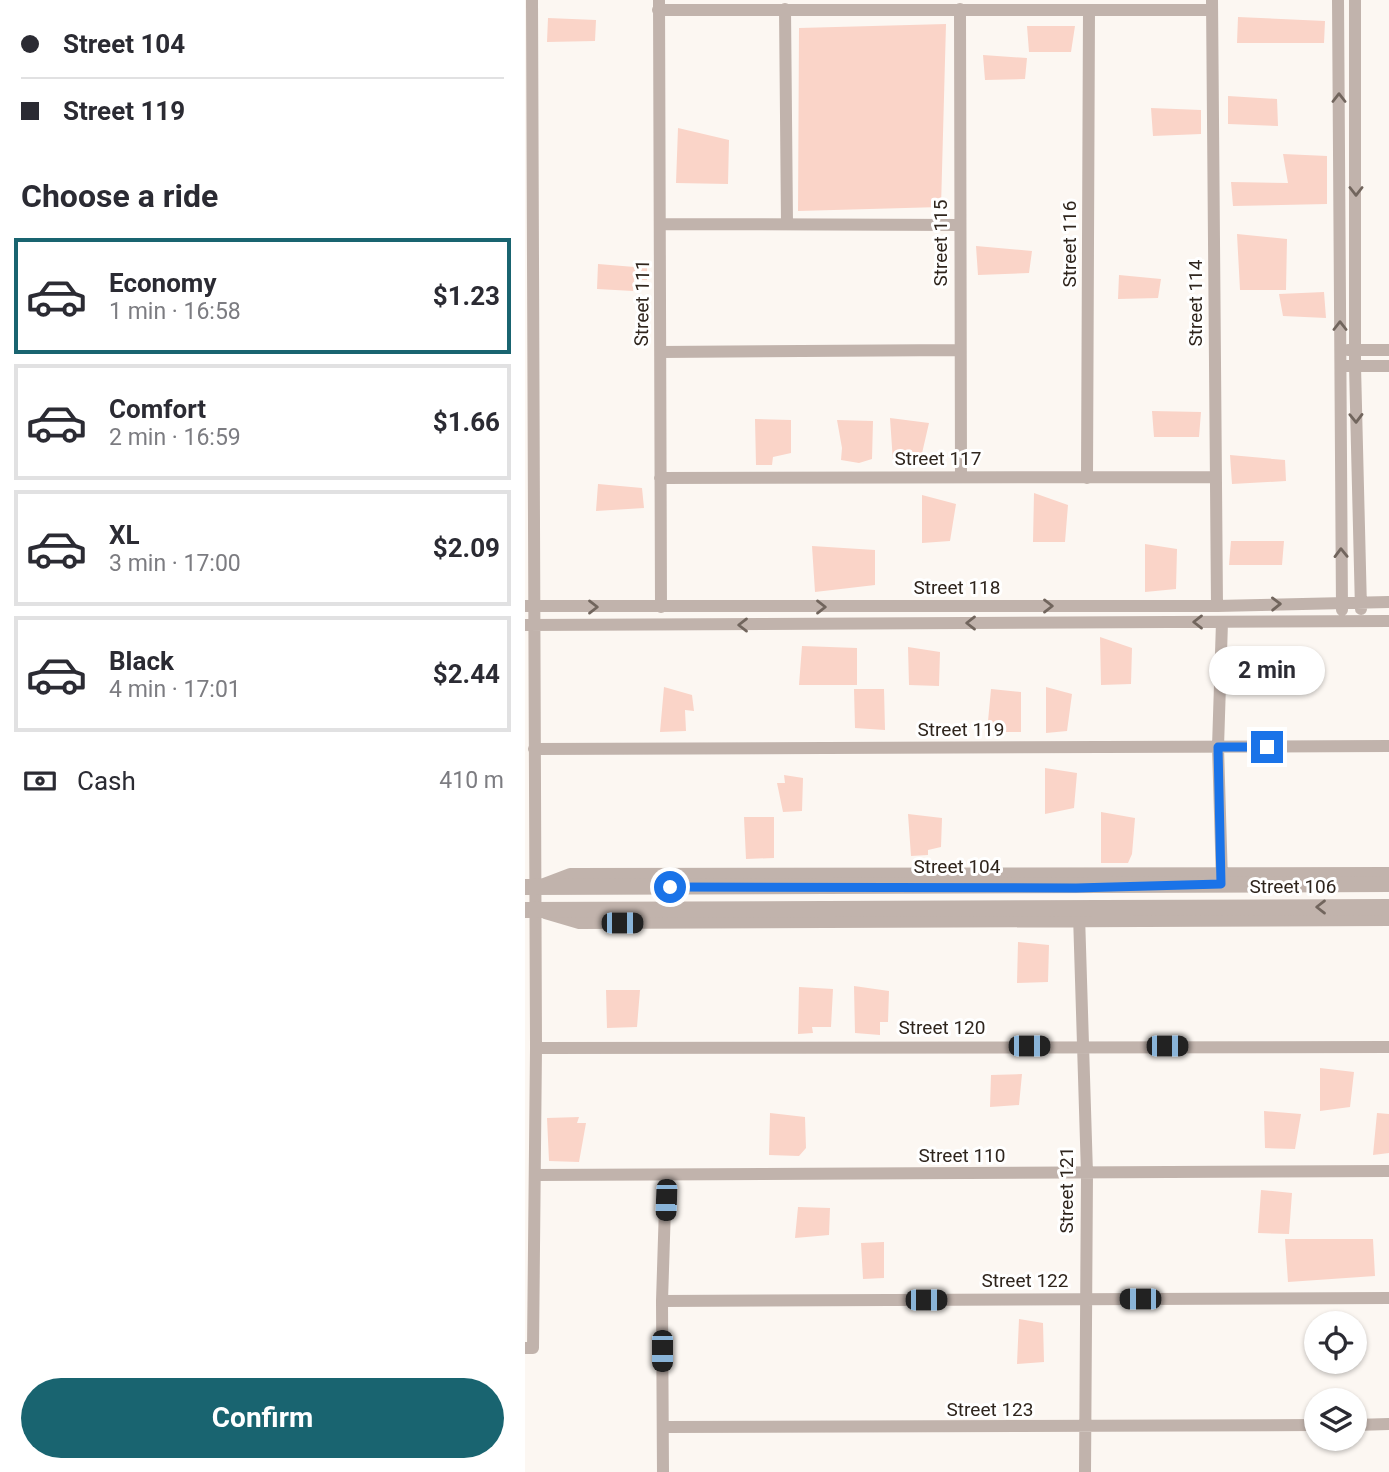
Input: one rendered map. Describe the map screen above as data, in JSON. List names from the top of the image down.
{
  "streets": {
    "street": [
      "Street 115",
      "Street 116",
      "Street 111",
      "Street 114",
      "Street 117",
      "Street 118",
      "Street 119",
      "Street 104",
      "Street 106",
      "Street 120",
      "Street 110",
      "Street 121",
      "Street 122",
      "Street 123"
    ]
  },
  "crossings": [
    ["Street 115", "Street 117"],
    ["Street 116", "Street 117"],
    ["Street 111", "Street 117"],
    ["Street 111", "Street 118"],
    ["Street 114", "Street 117"],
    ["Street 114", "Street 118"],
    ["Street 106", "Street 121"],
    ["Street 120", "Street 121"],
    ["Street 110", "Street 121"],
    ["Street 121", "Street 122"],
    ["Street 121", "Street 123"]
  ],
  "page": {
    "banner": ["Street 104", "Street 119"],
    "heading": "Choose a ride",
    "list": [
      {
        "name": "Economy",
        "note": "1 min · 16:58",
        "value": "$1.23"
      },
      {
        "name": "Comfort",
        "note": "2 min · 16:59",
        "value": "$1.66"
      },
      {
        "name": "XL",
        "note": "3 min · 17:00",
        "value": "$2.09"
      },
      {
        "name": "Black",
        "note": "4 min · 17:01",
        "value": "$2.44"
      }
    ],
    "bubble": "2 min",
    "pay": ["Cash", "410 m"],
    "buttons": "Confirm"
  }
}
